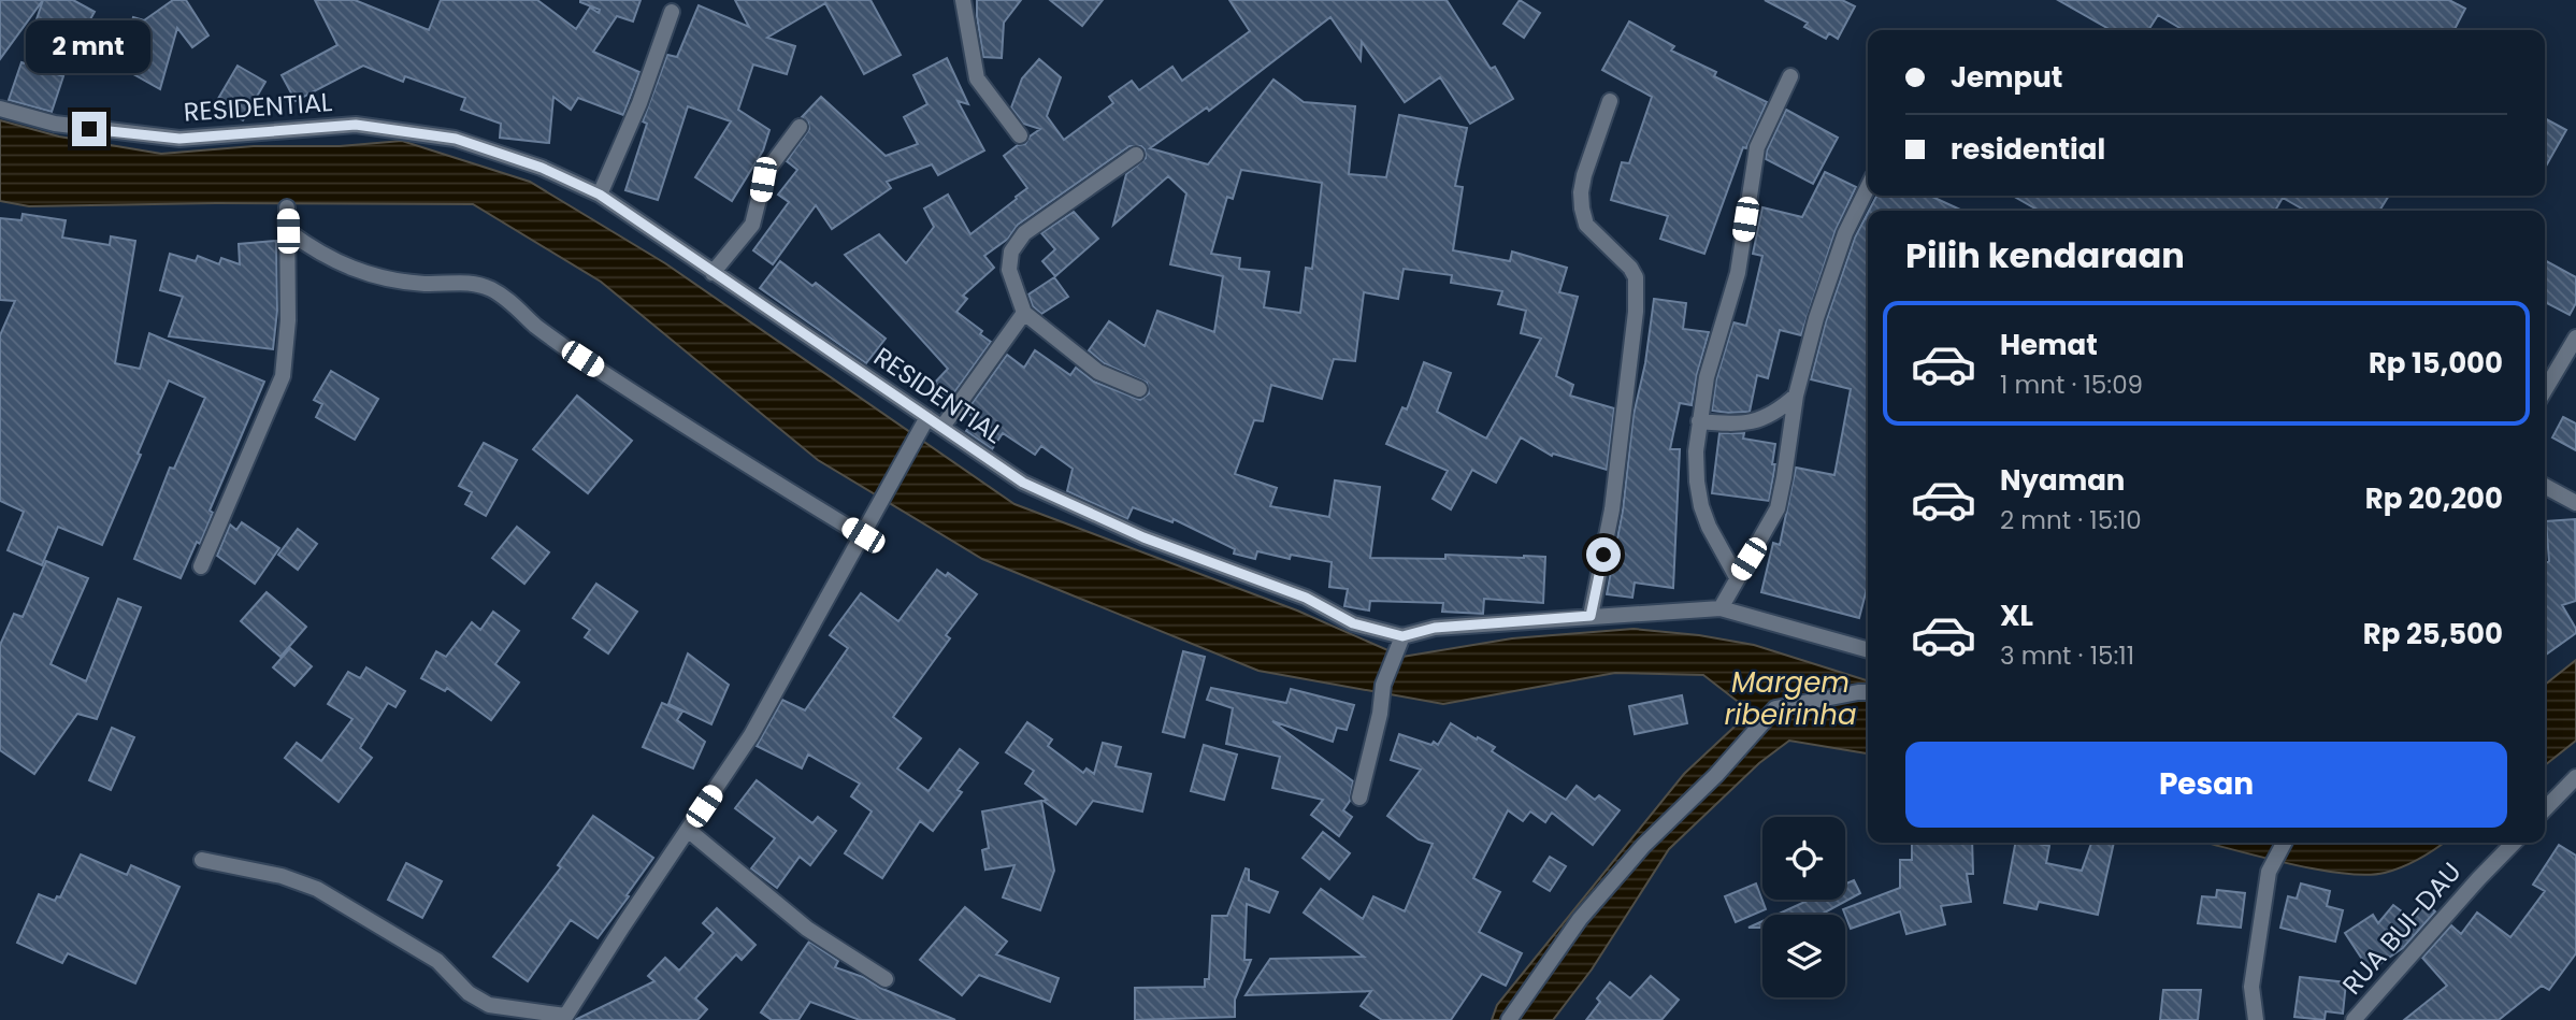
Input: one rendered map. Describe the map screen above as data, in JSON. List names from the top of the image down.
{
  "streets": {
    "street": ["RESIDENTIAL", "RUA BUI-DAU"]
  },
  "water": ["Margem ribeirinha"],
  "page": {
    "bubble": "2 mnt",
    "banner": ["Jemput", "residential"],
    "heading": "Pilih kendaraan",
    "list": [
      {
        "name": "Hemat",
        "note": "1 mnt · 15:09",
        "value": "Rp 15,000"
      },
      {
        "name": "Nyaman",
        "note": "2 mnt · 15:10",
        "value": "Rp 20,200"
      },
      {
        "name": "XL",
        "note": "3 mnt · 15:11",
        "value": "Rp 25,500"
      }
    ],
    "buttons": "Pesan"
  }
}
